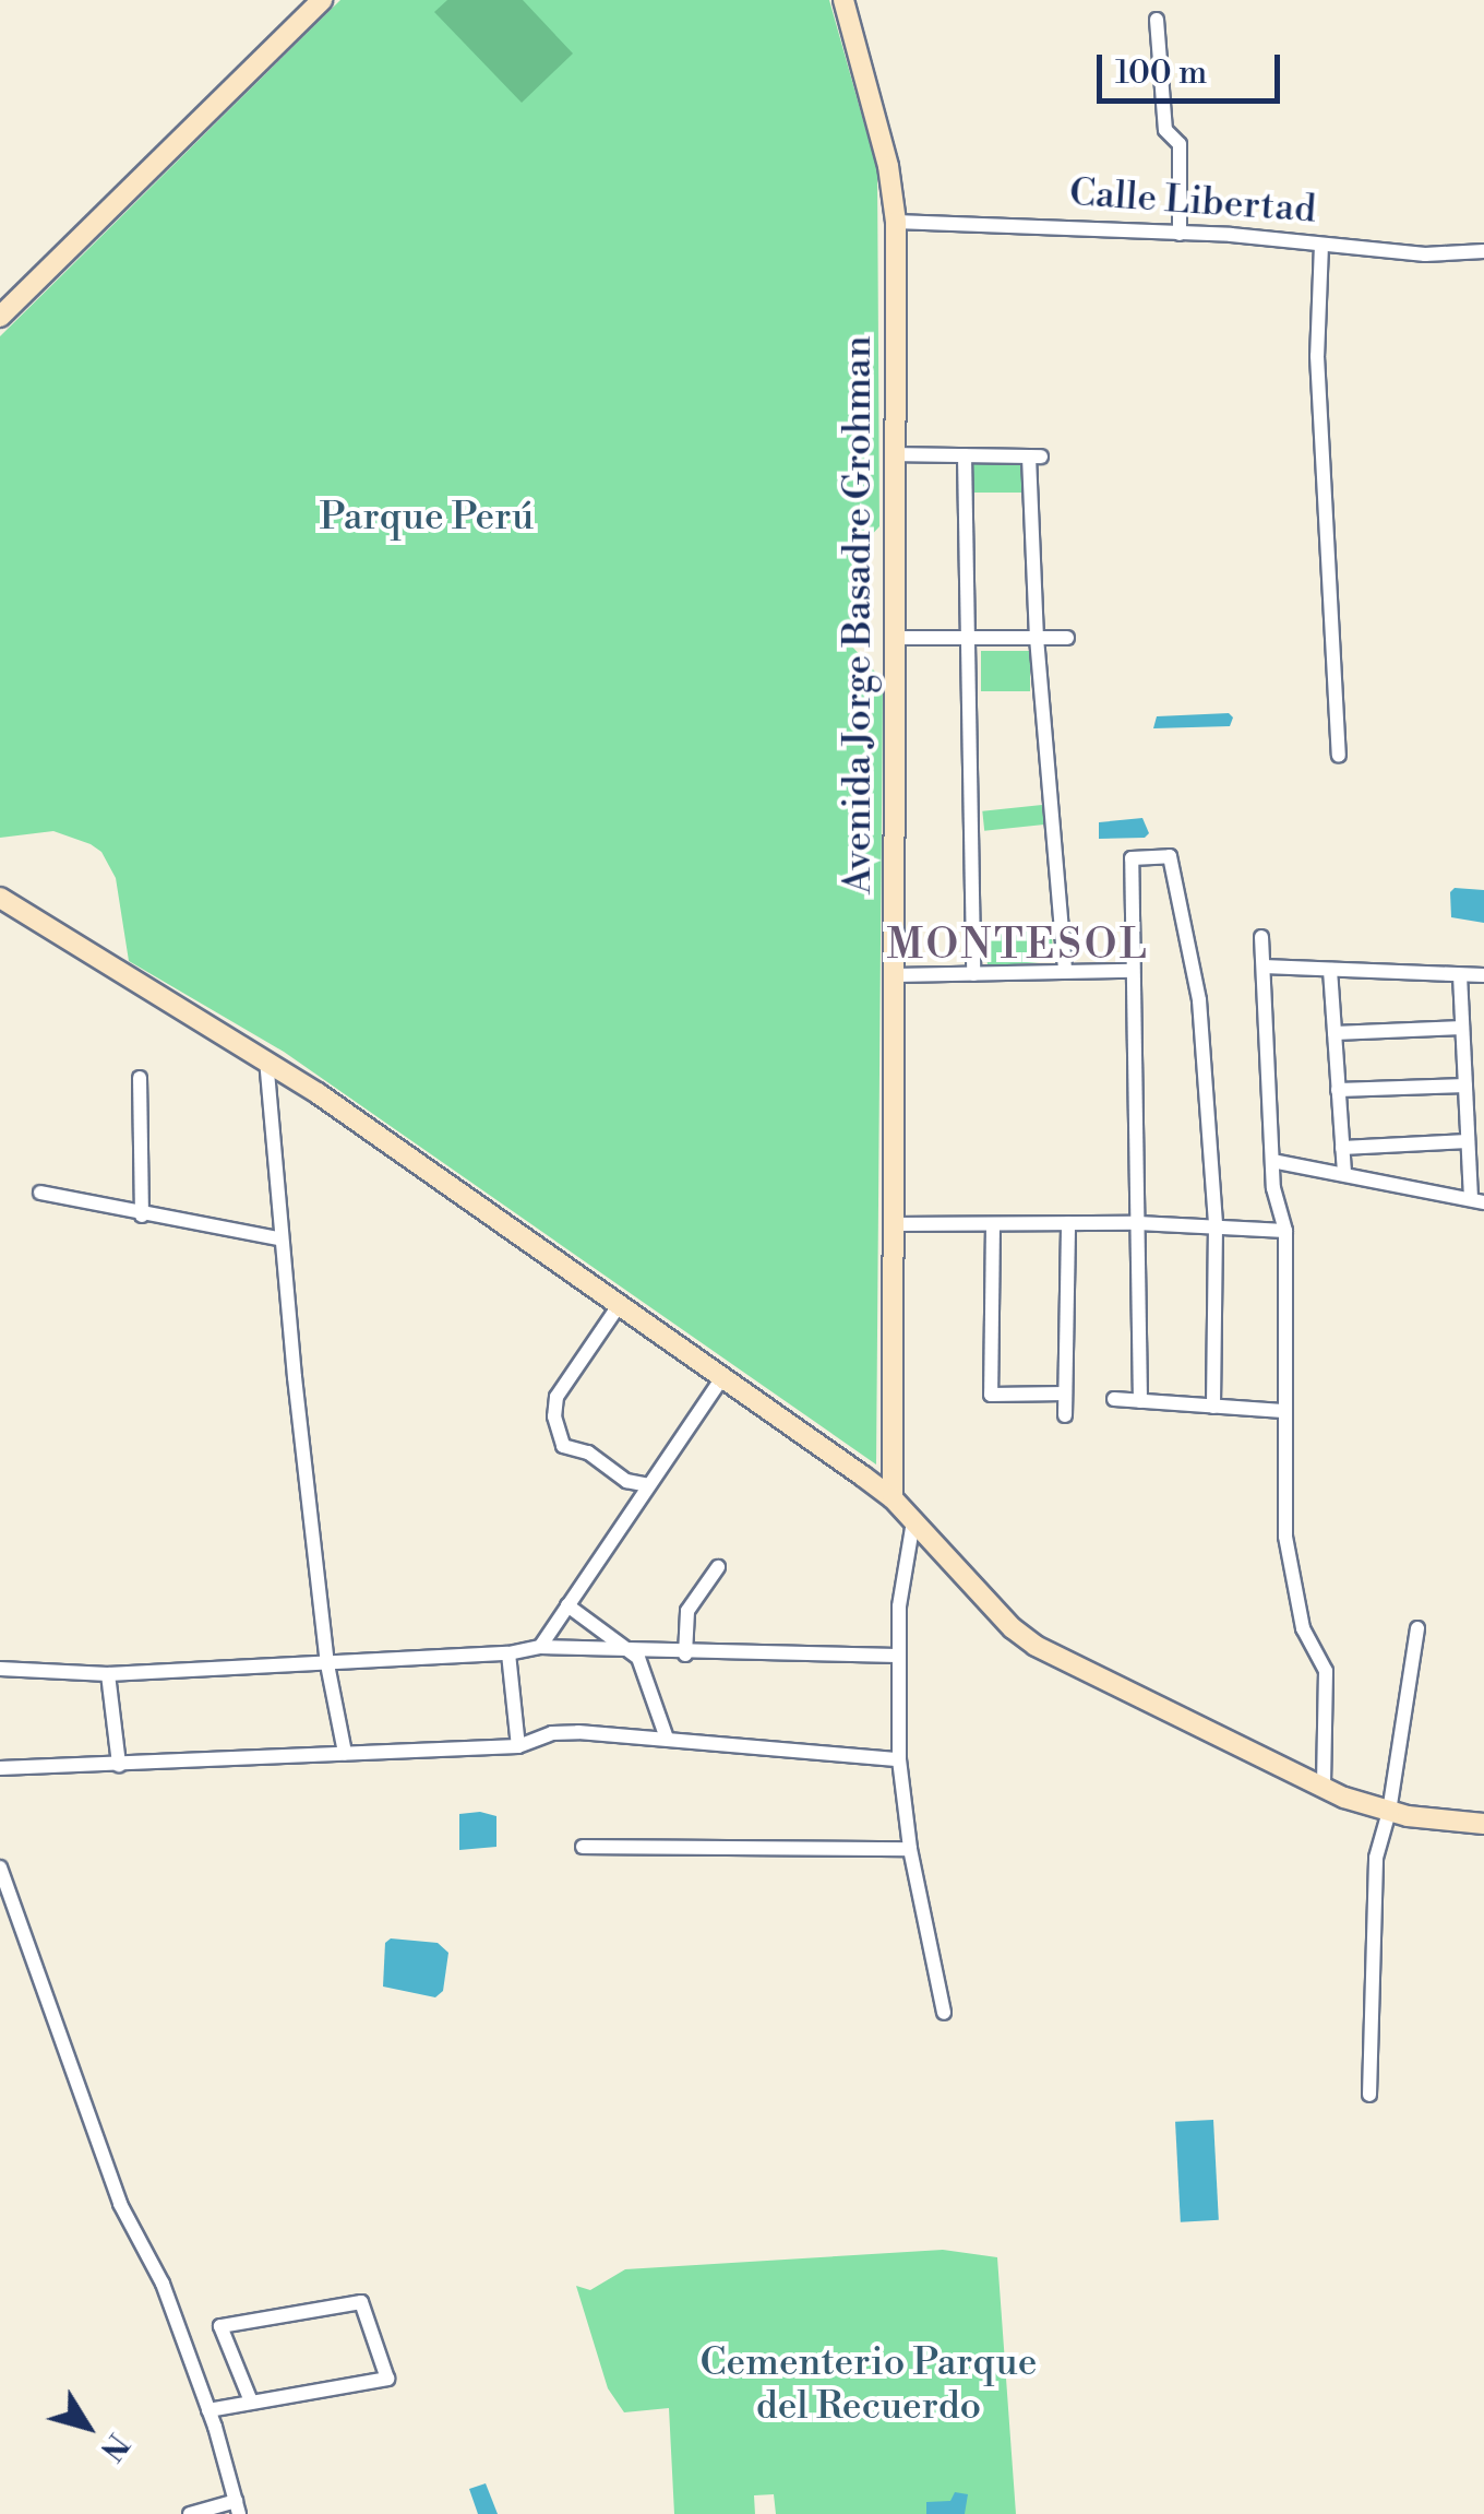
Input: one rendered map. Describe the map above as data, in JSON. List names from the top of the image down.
{
  "streets": {
    "main road": ["Avenida Jorge Basadre Grohman"],
    "street": ["Calle Libertad"]
  },
  "crossings": [
    ["Calle Libertad", "Avenida Jorge Basadre Grohman"]
  ],
  "districts": ["MONTESOL"],
  "parks": ["Parque Perú", "Cementerio Parque del Recuerdo"],
  "scale_bar": "100 m",
  "north": "bottom right"
}
